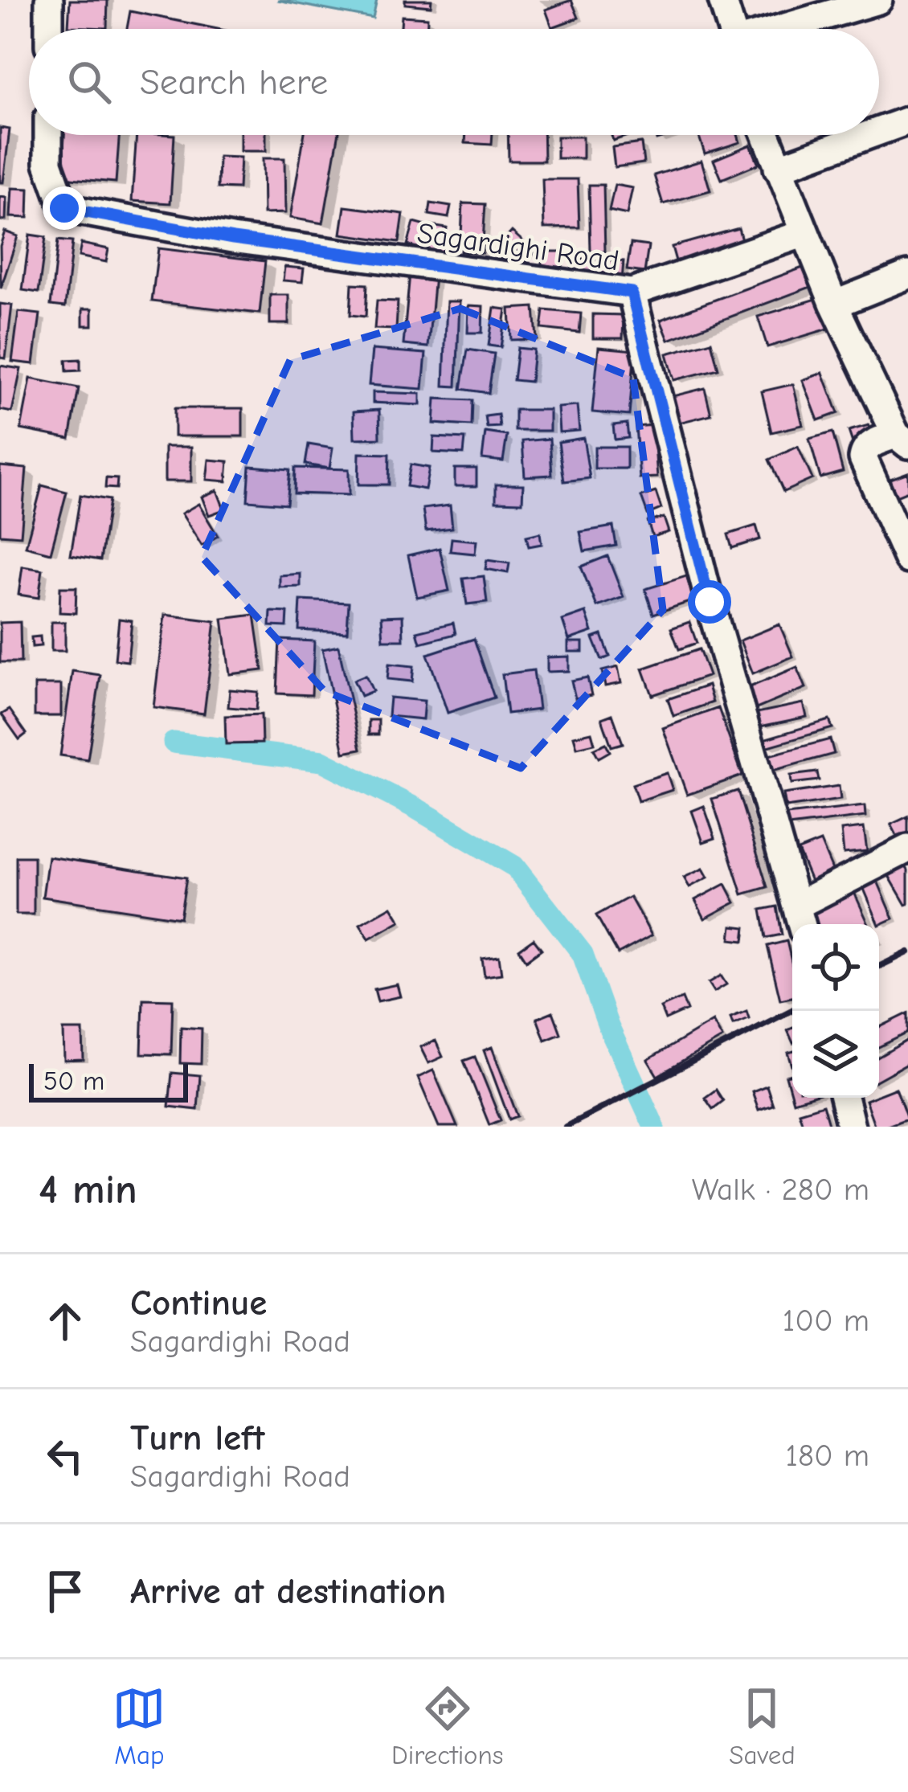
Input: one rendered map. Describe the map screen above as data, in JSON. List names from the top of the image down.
{
  "streets": {
    "street": ["Sagardighi Road"]
  },
  "scale_bar": "50 m",
  "page": {
    "search": "Search here",
    "scale": "50 m",
    "heading": ["4 min", "Walk · 280 m"],
    "list": [
      ["Continue", "Sagardighi Road", "100 m"],
      ["Turn left", "Sagardighi Road", "180 m"],
      "Arrive at destination"
    ],
    "nav": ["Map", "Directions", "Saved"]
  }
}
